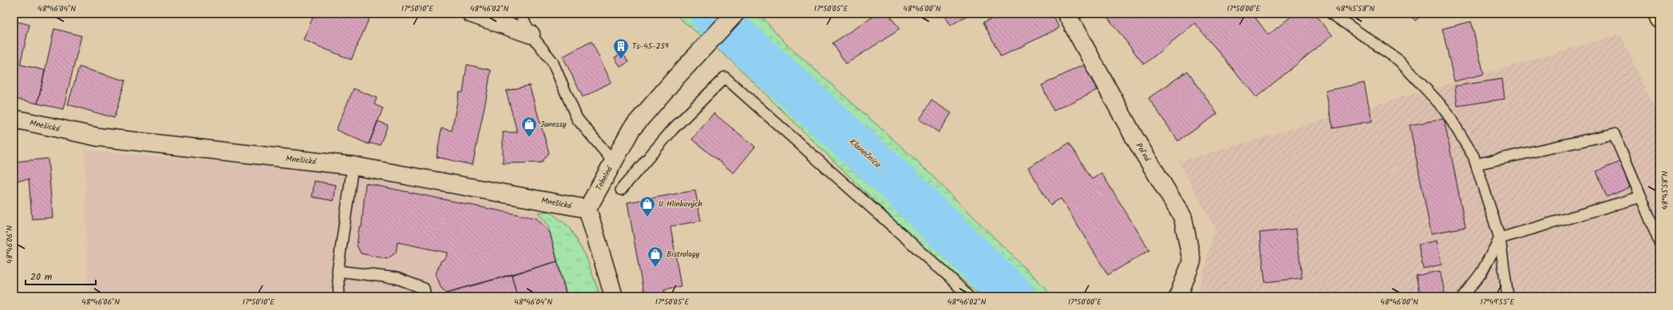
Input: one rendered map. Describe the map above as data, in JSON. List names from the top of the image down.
{
  "streets": {
    "street": ["Mnešická", "Poľná", "Tehelná"]
  },
  "crossings": [
    ["Mnešická", "Tehelná"]
  ],
  "water": ["Klanečnica"],
  "places": {
    "building": ["Ts-45-259"],
    "shop": ["Janessy", "U Hlinkových", "Bistrology"]
  },
  "scale_bar": "20 m",
  "coordinates": [
    "48°46'04\"N",
    "17°50'10\"E",
    "48°46'02\"N",
    "17°50'05\"E",
    "48°46'00\"N",
    "17°50'00\"E",
    "48°45'58\"N",
    "48°46'06\"N",
    "17°49'55\"E"
  ]
}
